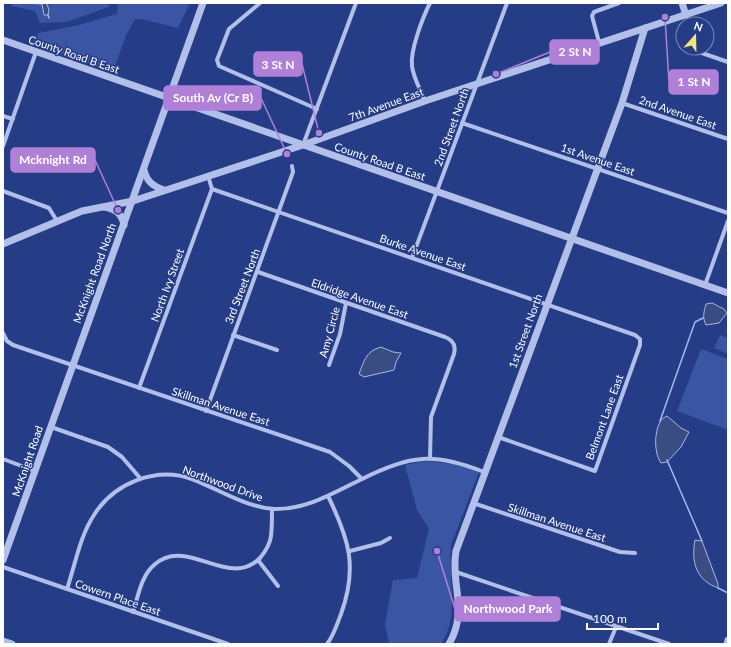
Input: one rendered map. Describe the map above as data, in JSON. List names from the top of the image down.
{
  "streets": {
    "street": [
      "County Road B East",
      "7th Avenue East",
      "2nd Avenue East",
      "2nd Street North",
      "1st Avenue East",
      "Burke Avenue East",
      "McKnight Road North",
      "North Ivy Street",
      "3rd Street North",
      "Eldridge Avenue East",
      "1st Street North",
      "Amy Circle",
      "Skillman Avenue East",
      "Belmont Lane East",
      "McKnight Road",
      "Northwood Drive",
      "Cowern Place East"
    ]
  },
  "crossings": [
    ["County Road B East", "7th Avenue East"],
    ["County Road B East", "2nd Street North"],
    ["County Road B East", "McKnight Road North"],
    ["County Road B East", "1st Street North"],
    ["7th Avenue East", "2nd Street North"],
    ["7th Avenue East", "McKnight Road North"],
    ["7th Avenue East", "1st Street North"],
    ["2nd Avenue East", "1st Street North"],
    ["2nd Street North", "1st Avenue East"],
    ["2nd Street North", "Burke Avenue East"],
    ["1st Avenue East", "1st Street North"],
    ["Burke Avenue East", "North Ivy Street"],
    ["Burke Avenue East", "3rd Street North"],
    ["Burke Avenue East", "1st Street North"],
    ["Burke Avenue East", "Belmont Lane East"],
    ["McKnight Road North", "Skillman Avenue East"],
    ["McKnight Road North", "McKnight Road"],
    ["North Ivy Street", "Skillman Avenue East"],
    ["3rd Street North", "Eldridge Avenue East"],
    ["3rd Street North", "Skillman Avenue East"],
    ["Eldridge Avenue East", "Amy Circle"],
    ["1st Street North", "Skillman Avenue East"],
    ["1st Street North", "Belmont Lane East"],
    ["Skillman Avenue East", "Northwood Drive"],
    ["Northwood Drive", "Cowern Place East"]
  ],
  "places": [
    "1 St N",
    "2 St N",
    "3 St N",
    "South Av (Cr B)",
    "Mcknight Rd",
    "Northwood Park"
  ],
  "scale_bar": "100 m",
  "north": "top"
}
